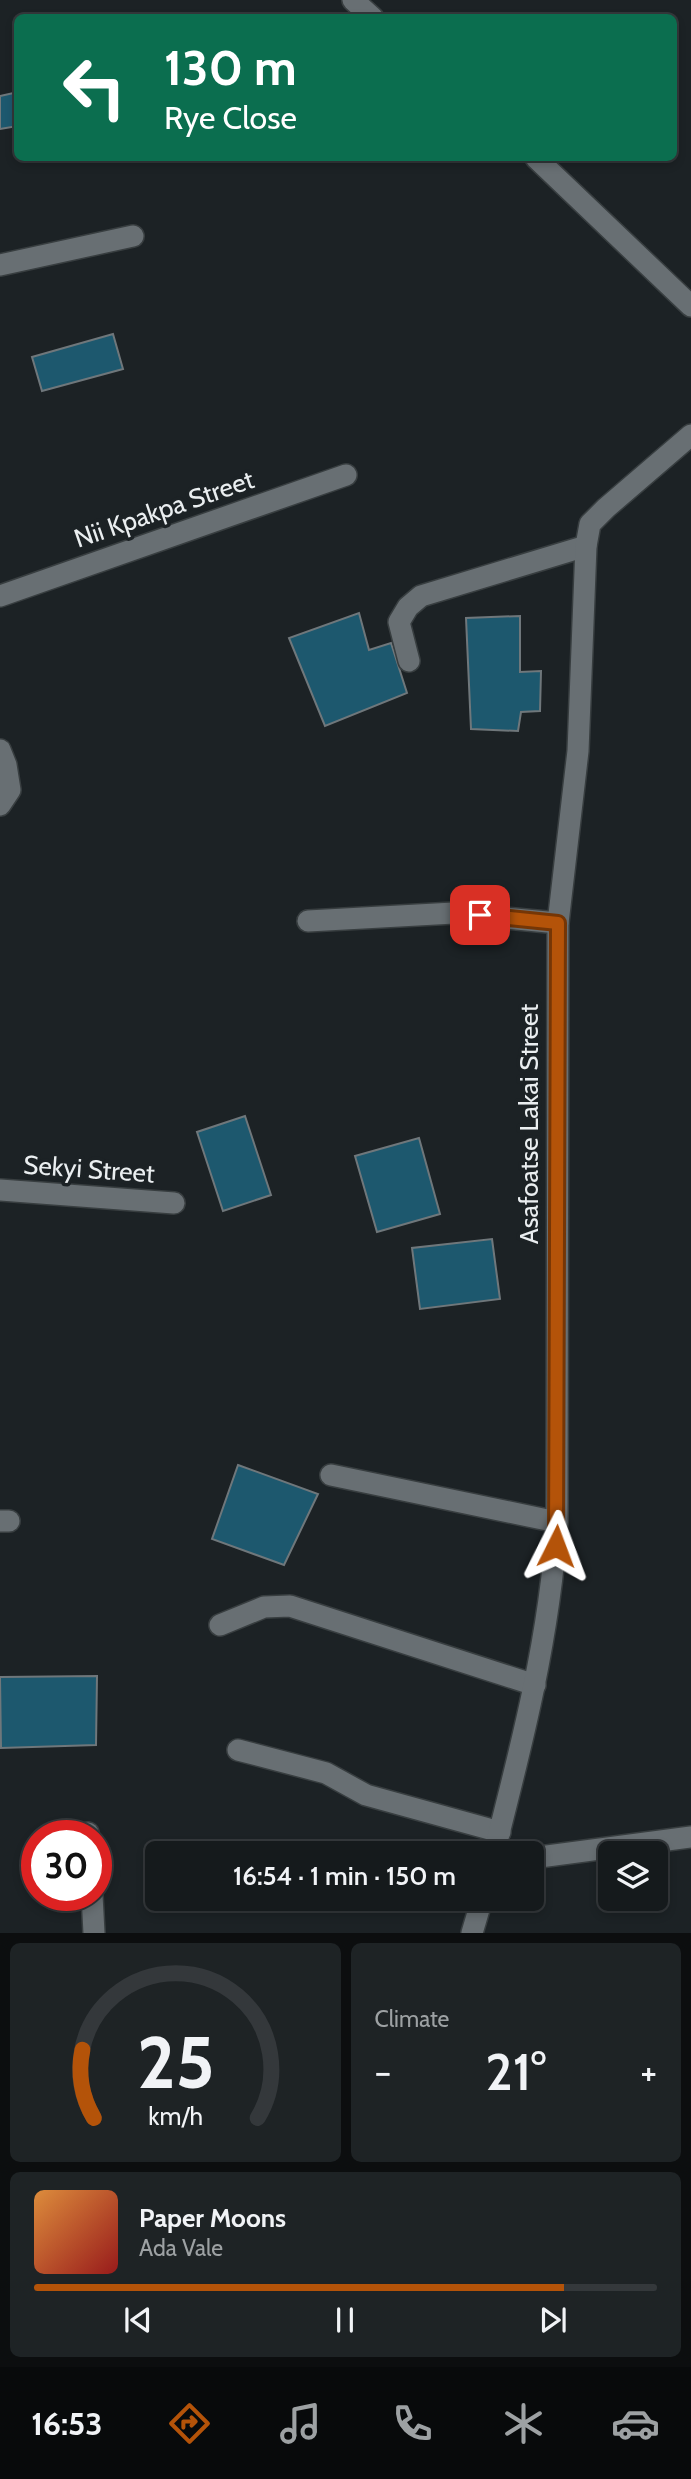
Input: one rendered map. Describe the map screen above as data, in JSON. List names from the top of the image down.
{
  "streets": {
    "street": ["Nii Kpakpa Street", "Asafoatse Lakai Street", "Sekyi Street"]
  },
  "page": {
    "turn": ["130 m", "Rye Close"],
    "limit": "30",
    "trip": "16:54 · 1 min · 150 m",
    "tile": "Climate",
    "heat": ["−", "21°", "+"],
    "song": ["Paper Moons", "Ada Vale"],
    "tabs": "16:53",
    "gauge": ["25", "km/h"]
  }
}
